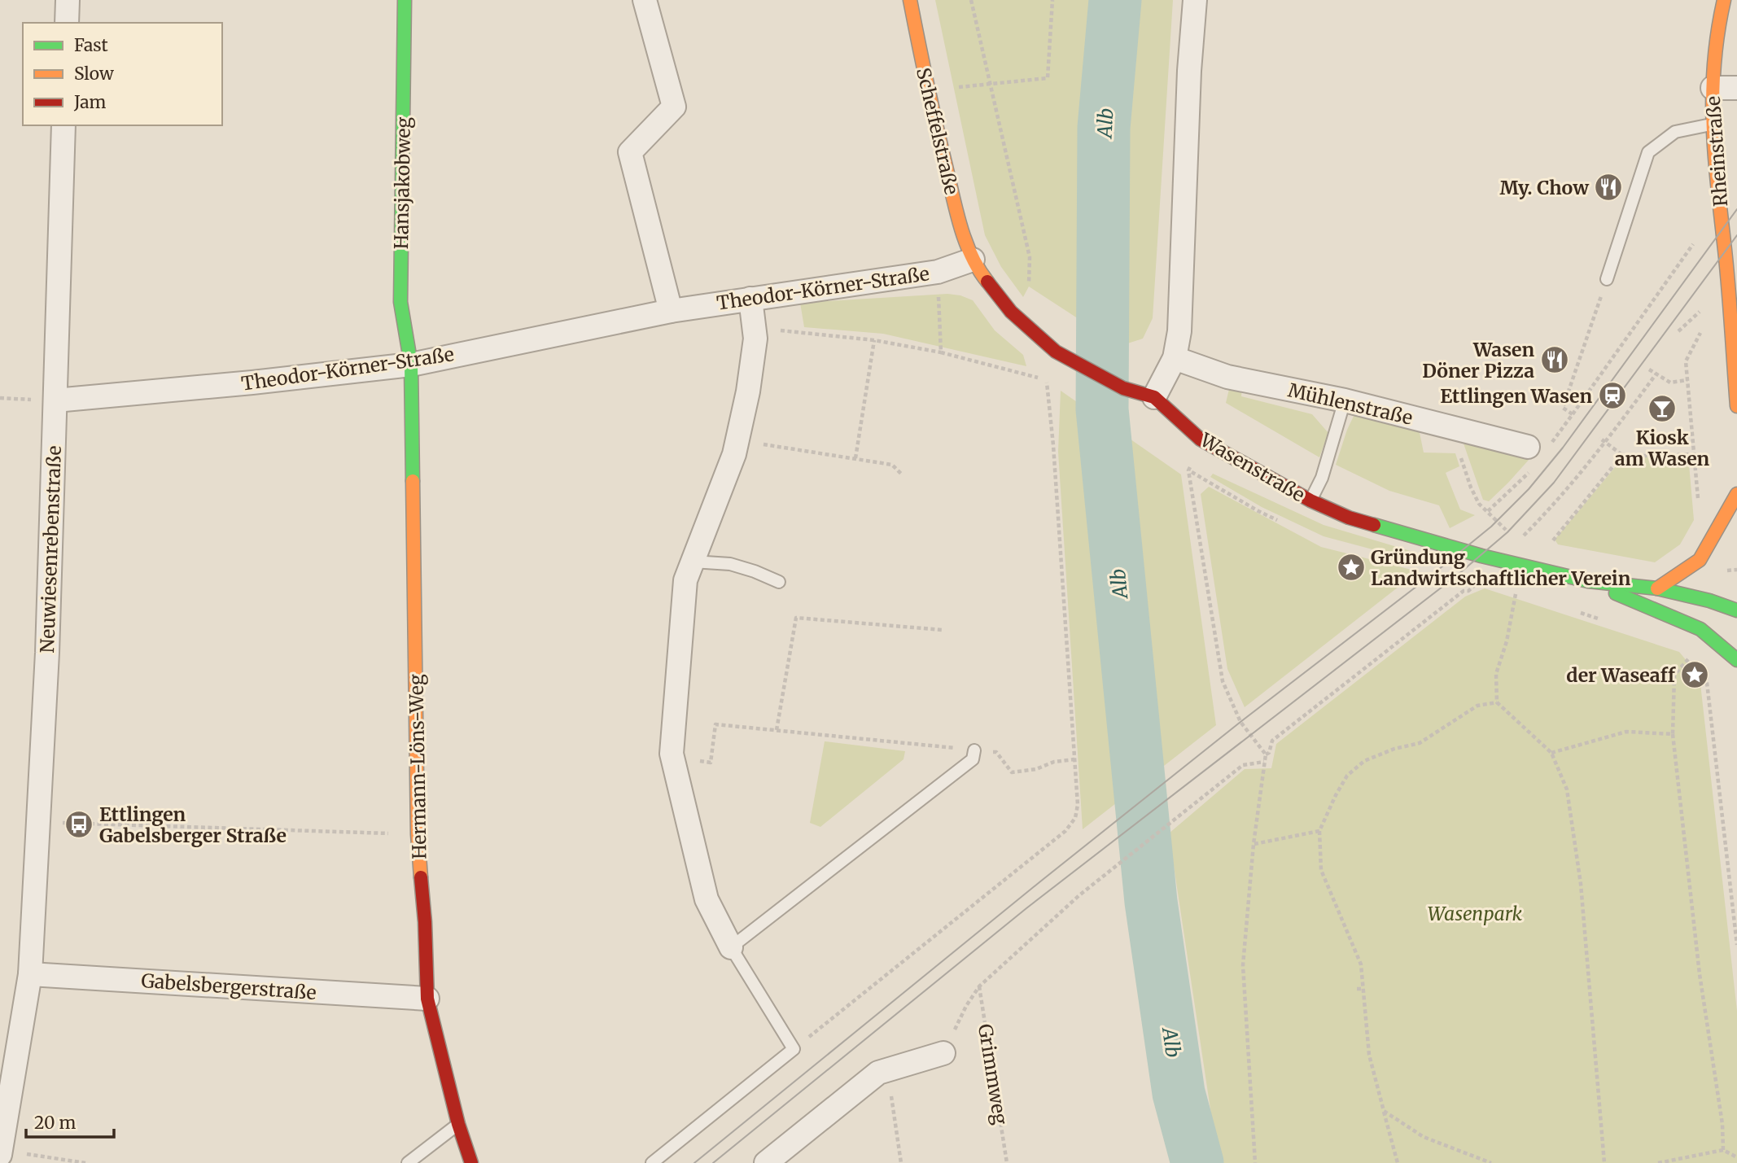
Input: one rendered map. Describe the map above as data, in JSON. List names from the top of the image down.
{
  "streets": {
    "street": [
      "Scheffelstraße",
      "Rheinstraße",
      "Hansjakobweg",
      "Theodor-Körner-Straße",
      "Mühlenstraße",
      "Wasenstraße",
      "Neuwiesenrebenstraße",
      "Hermann-Löns-Weg",
      "Gabelsbergerstraße"
    ],
    "path": ["Grimmweg"]
  },
  "crossings": [
    ["Scheffelstraße", "Theodor-Körner-Straße"],
    ["Scheffelstraße", "Wasenstraße"],
    ["Hansjakobweg", "Theodor-Körner-Straße"],
    ["Hansjakobweg", "Hermann-Löns-Weg"],
    ["Theodor-Körner-Straße", "Wasenstraße"],
    ["Theodor-Körner-Straße", "Neuwiesenrebenstraße"],
    ["Theodor-Körner-Straße", "Hermann-Löns-Weg"],
    ["Neuwiesenrebenstraße", "Gabelsbergerstraße"],
    ["Hermann-Löns-Weg", "Gabelsbergerstraße"]
  ],
  "water": ["Alb"],
  "parks": ["Wasenpark"],
  "places": {
    "restaurant": ["My. Chow", "Wasen Döner Pizza"],
    "station": ["Ettlingen Wasen"],
    "bar": ["Kiosk am Wasen"],
    "place": ["Gründung Landwirtschaftlicher Verein", "der Waseaff"],
    "bus stop": ["Ettlingen Gabelsberger Straße"]
  },
  "legend": ["Fast", "Slow", "Jam"],
  "scale_bar": "20 m"
}
